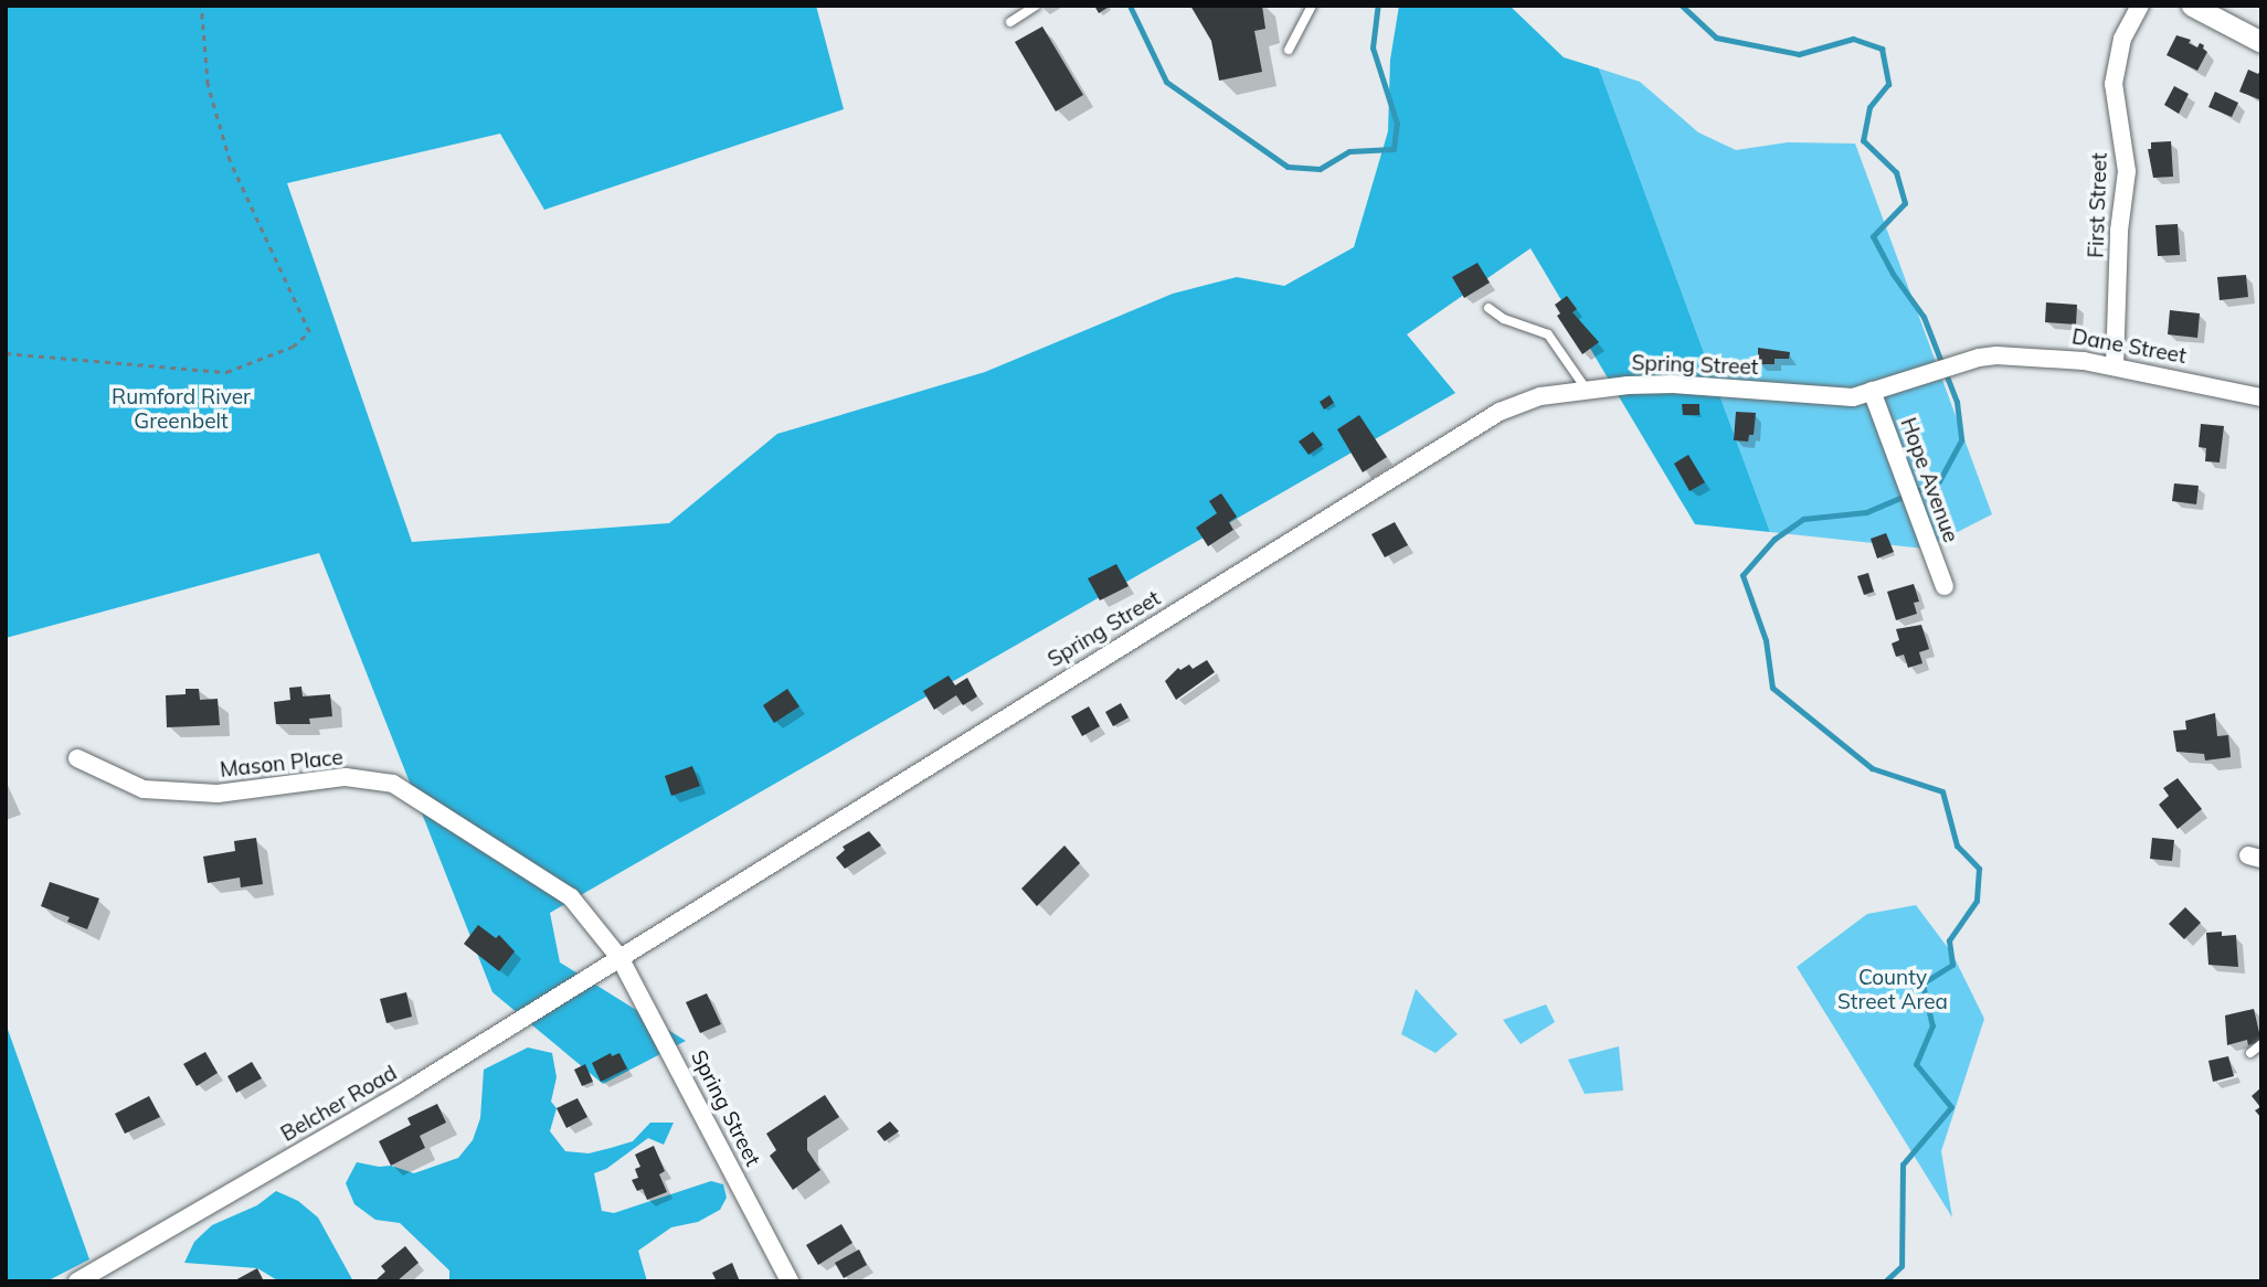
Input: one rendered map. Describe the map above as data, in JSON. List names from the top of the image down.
{
  "streets": {
    "street": [
      "First Street",
      "Dane Street",
      "Spring Street",
      "Hope Avenue",
      "Mason Place",
      "Belcher Road"
    ]
  },
  "crossings": [
    ["First Street", "Dane Street"],
    ["Dane Street", "Spring Street"],
    ["Spring Street", "Hope Avenue"],
    ["Spring Street", "Mason Place"],
    ["Spring Street", "Belcher Road"],
    ["Mason Place", "Belcher Road"]
  ],
  "parks": ["Rumford River Greenbelt", "County Street Area"]
}
